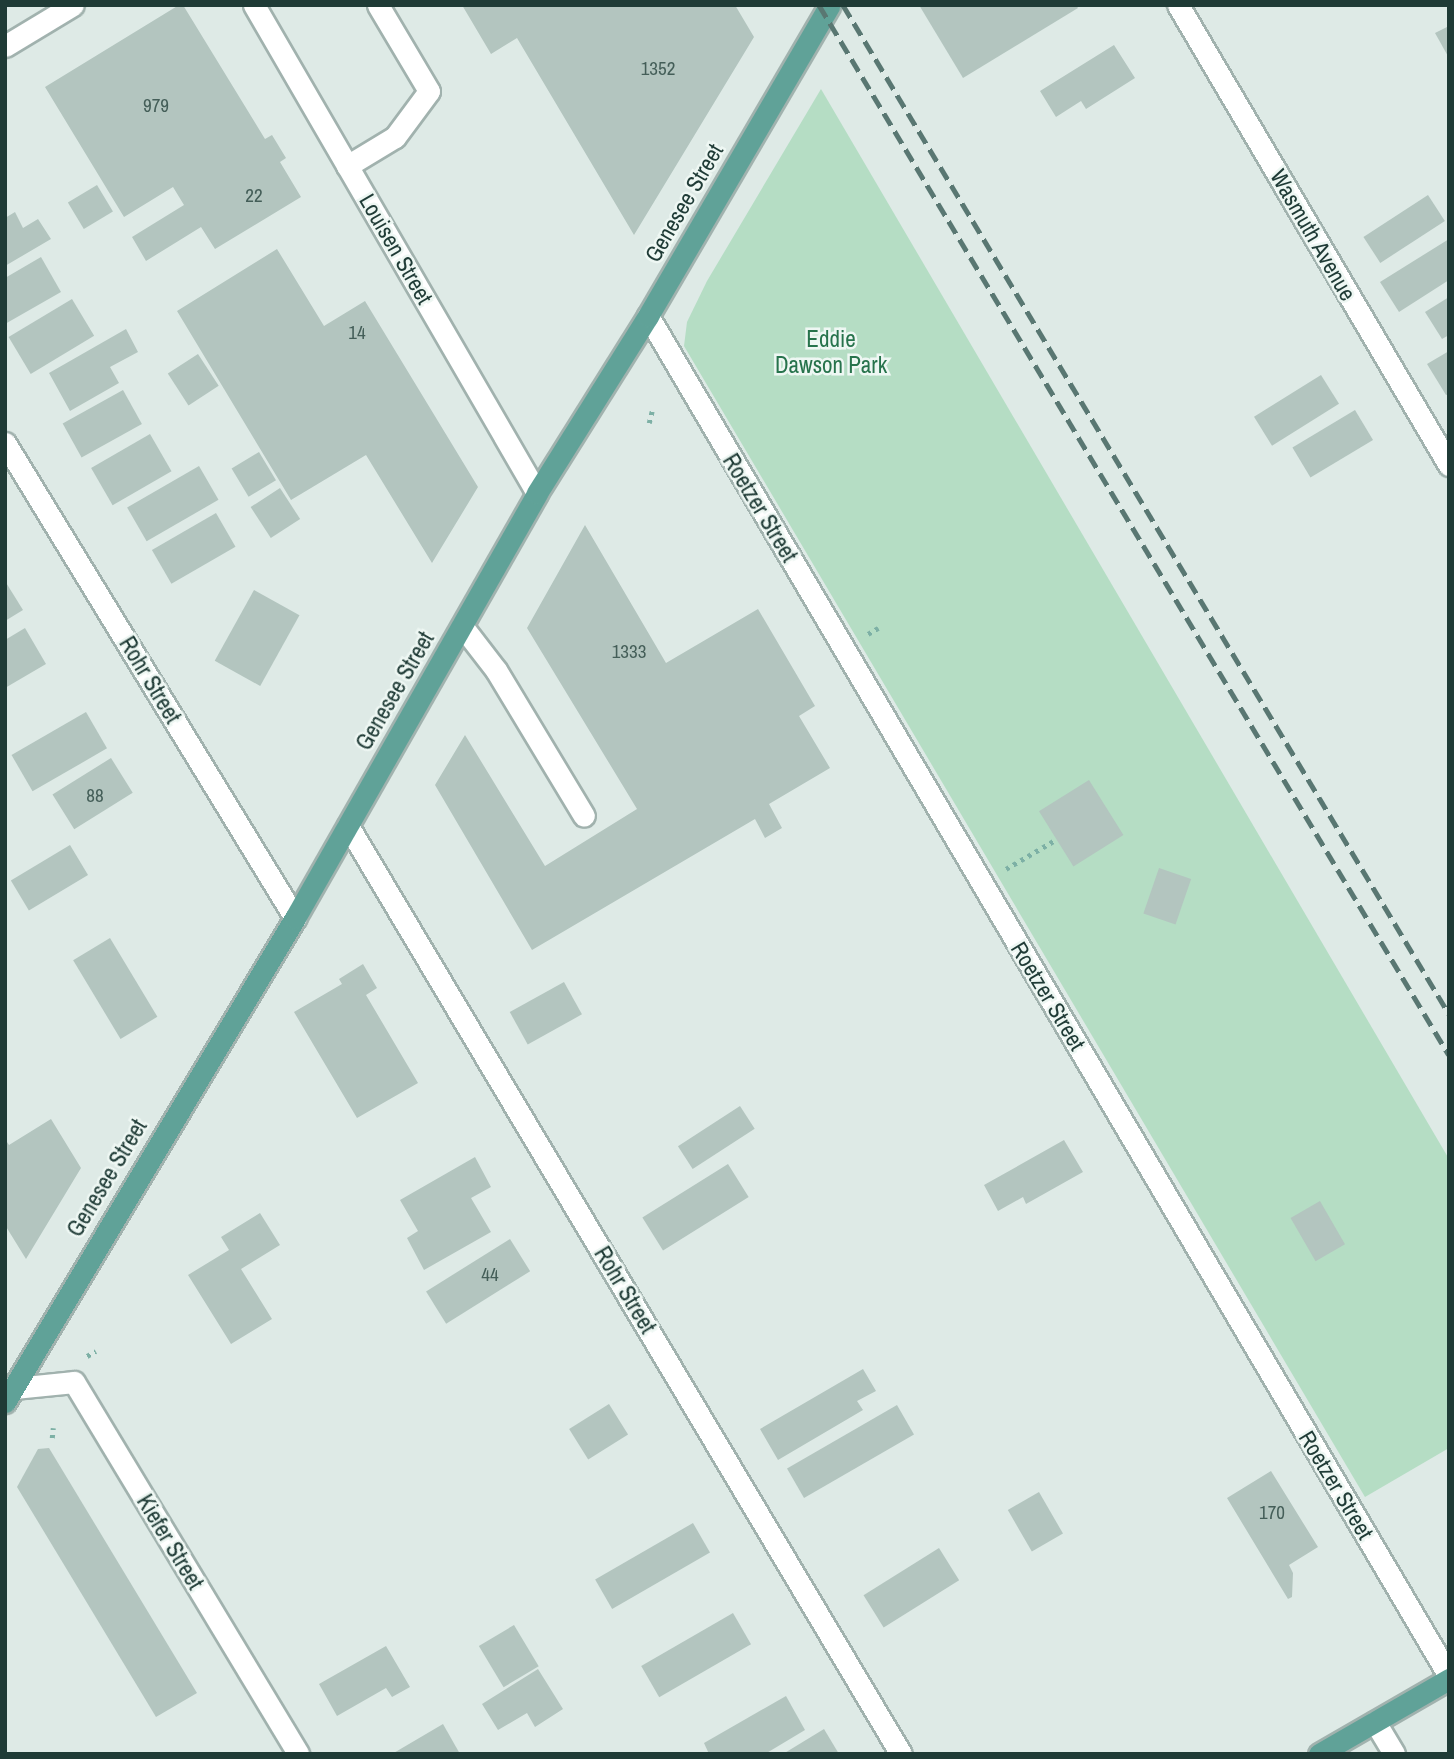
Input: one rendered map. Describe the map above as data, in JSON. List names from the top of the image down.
{
  "streets": {
    "main road": ["Genesee Street"],
    "street": [
      "Wasmuth Avenue",
      "Louisen Street",
      "Roetzer Street",
      "Rohr Street",
      "Kiefer Street"
    ]
  },
  "crossings": [
    ["Genesee Street", "Louisen Street"],
    ["Genesee Street", "Roetzer Street"],
    ["Genesee Street", "Rohr Street"],
    ["Genesee Street", "Kiefer Street"]
  ],
  "parks": ["Eddie Dawson Park"],
  "house_numbers": [
    "1352",
    "979",
    "22",
    "14",
    "1333",
    "88",
    "44",
    "170"
  ]
}
